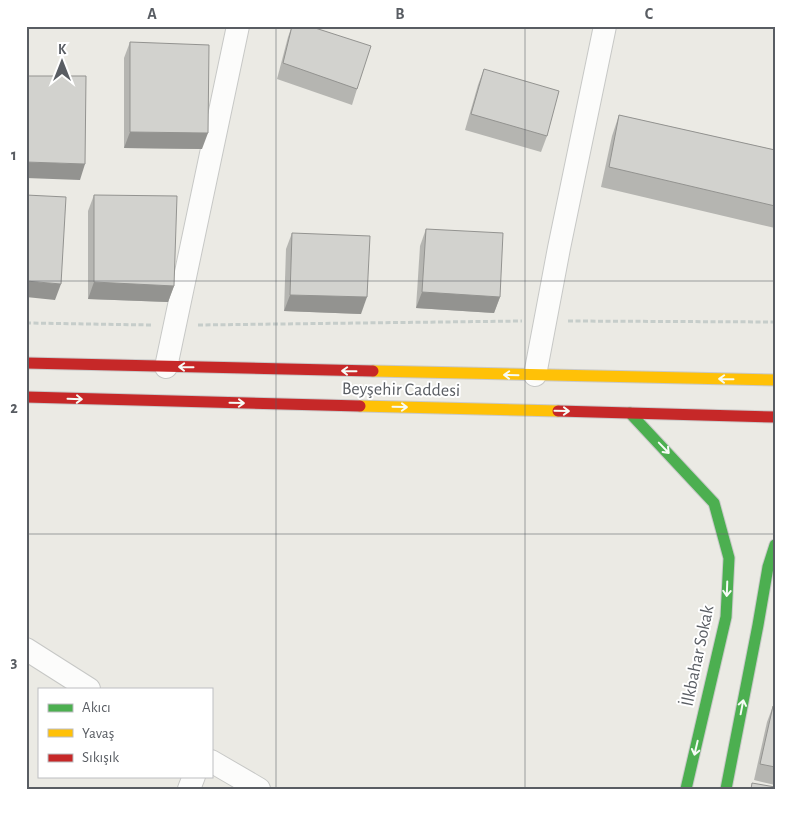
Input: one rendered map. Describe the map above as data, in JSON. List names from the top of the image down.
{
  "streets": {
    "main road": ["Beyşehir Caddesi", "İlkbahar Sokak"]
  },
  "crossings": [
    ["Beyşehir Caddesi", "İlkbahar Sokak"]
  ],
  "legend": ["Akıcı", "Yavaş", "Sıkışık"],
  "north": "top",
  "grid": {
    "columns": ["A", "B", "C"],
    "rows": ["1", "2", "3"]
  }
}
